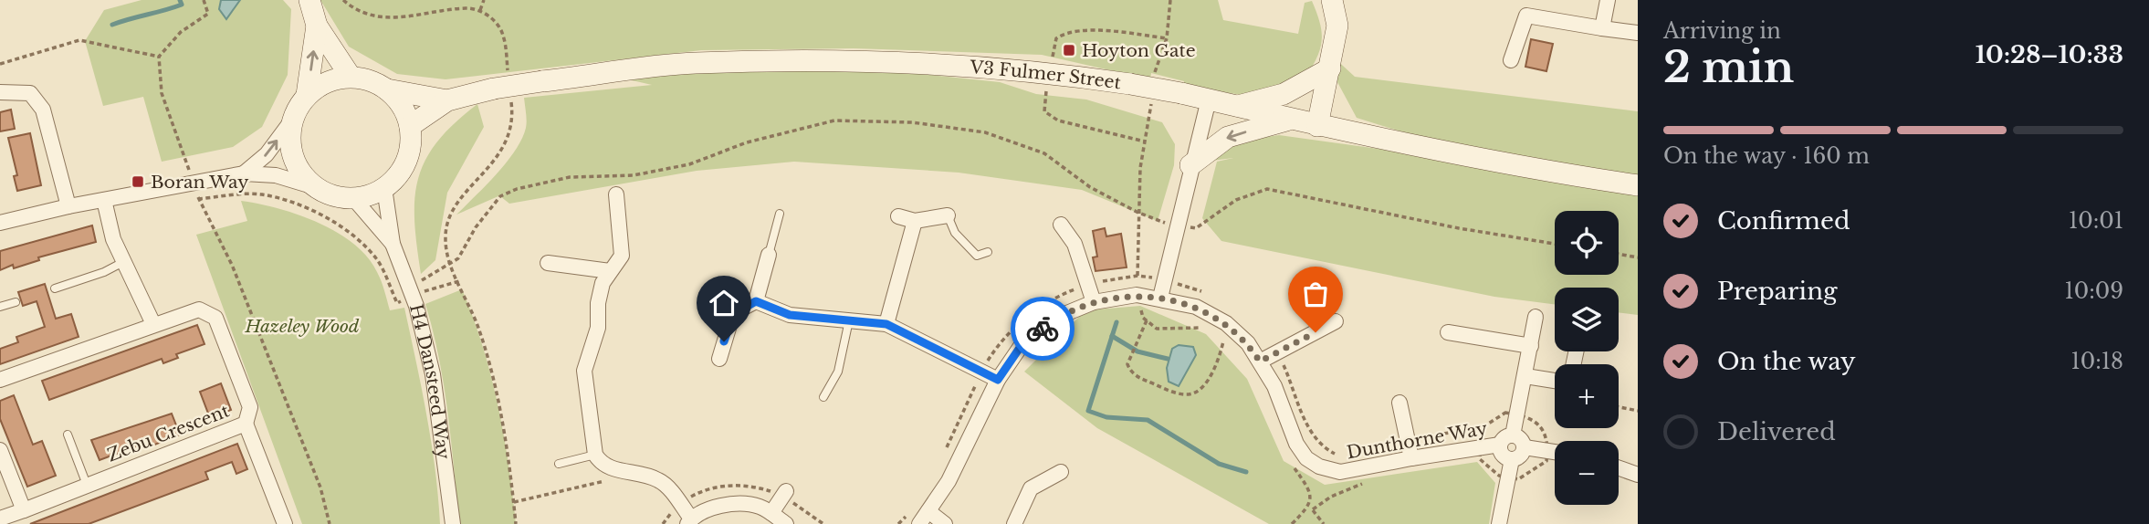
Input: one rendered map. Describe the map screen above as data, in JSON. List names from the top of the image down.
{
  "streets": {
    "street": [
      "V3 Fulmer Street",
      "H4 Dansteed Way",
      "Zebu Crescent",
      "Dunthorne Way"
    ]
  },
  "crossings": [
    ["V3 Fulmer Street", "H4 Dansteed Way"]
  ],
  "parks": ["Hazeley Wood"],
  "places": {
    "transit": ["Hoyton Gate", "Boran Way"]
  },
  "page": {
    "heading": ["2 min", "Arriving in", "10:28–10:33"],
    "bar": "On the way · 160 m",
    "list": [
      ["Confirmed", "10:01"],
      ["Preparing", "10:09"],
      ["On the way", "10:18"],
      "Delivered"
    ],
    "map_buttons": ["+", "−"]
  }
}
